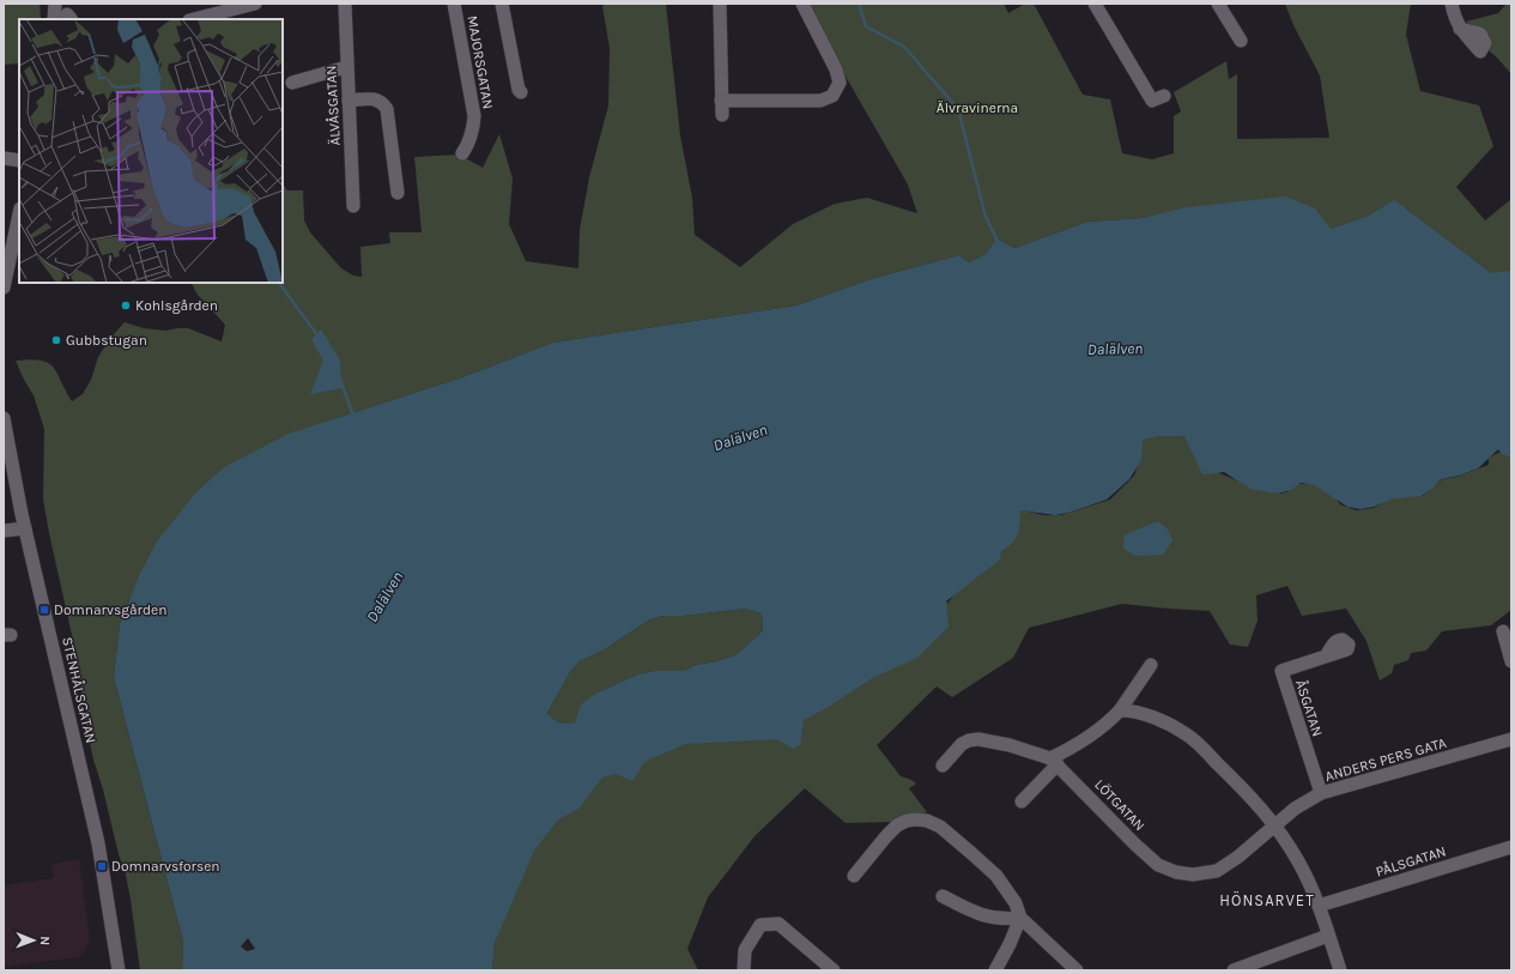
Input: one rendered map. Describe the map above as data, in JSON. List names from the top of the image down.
{
  "streets": {
    "street": [
      "MAJORSGATAN",
      "ÄLVÅSGATAN",
      "STENHÅLSGATAN",
      "ÅSGATAN",
      "ANDERS PERS GATA",
      "LÖTGATAN",
      "PÅLSGATAN"
    ]
  },
  "crossings": [
    ["ÅSGATAN", "ANDERS PERS GATA"],
    ["ANDERS PERS GATA", "LÖTGATAN"]
  ],
  "districts": ["HÖNSARVET"],
  "water": ["Dalälven"],
  "parks": ["Älvravinerna"],
  "places": {
    "other": ["Kohlsgården", "Gubbstugan"],
    "transit": ["Domnarvsgården", "Domnarvsforsen"]
  },
  "north": "right"
}
